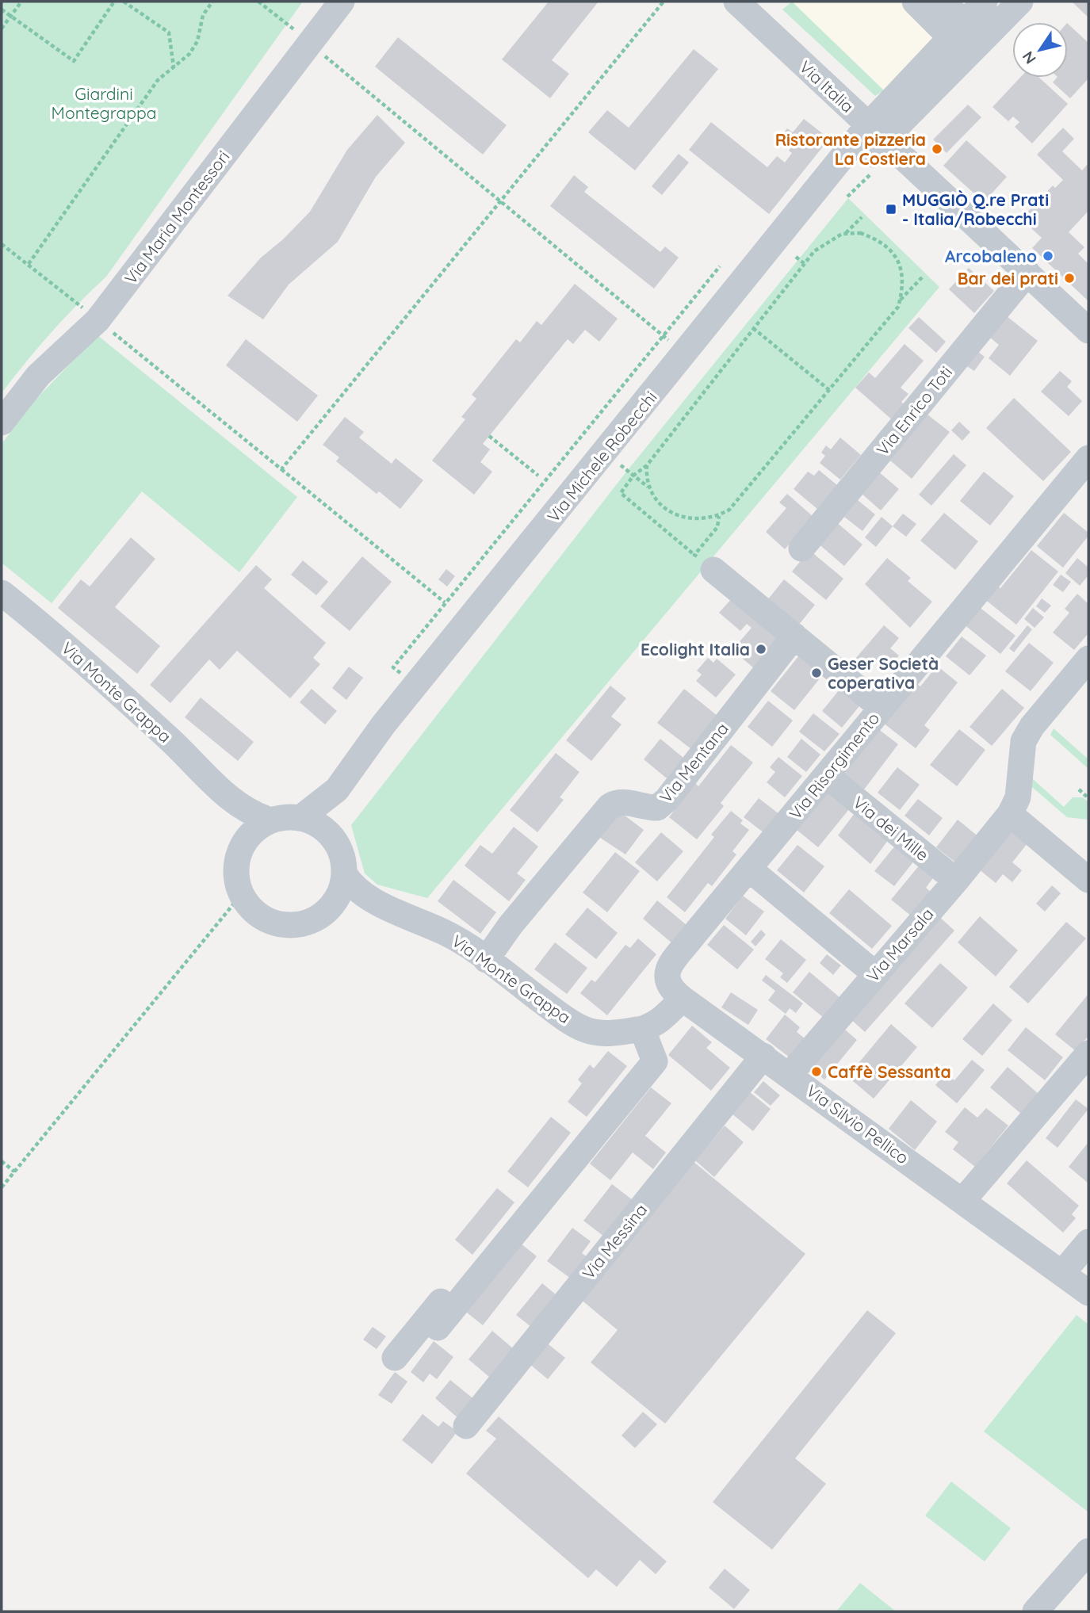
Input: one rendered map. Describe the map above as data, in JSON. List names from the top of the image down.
{
  "streets": {
    "street": [
      "Via Italia",
      "Via Maria Montessori",
      "Via Enrico Toti",
      "Via Michele Robecchi",
      "Via Monte Grappa",
      "Via Mentana",
      "Via Risorgimento",
      "Via dei Mille",
      "Via Marsala",
      "Via Silvio Pellico",
      "Via Messina"
    ]
  },
  "crossings": [
    ["Via Italia", "Via Enrico Toti"],
    ["Via Italia", "Via Michele Robecchi"],
    ["Via Michele Robecchi", "Via Monte Grappa"],
    ["Via Monte Grappa", "Via Mentana"],
    ["Via Risorgimento", "Via dei Mille"],
    ["Via Risorgimento", "Via Silvio Pellico"],
    ["Via dei Mille", "Via Marsala"],
    ["Via Marsala", "Via Silvio Pellico"],
    ["Via Silvio Pellico", "Via Messina"]
  ],
  "parks": ["Giardini Montegrappa"],
  "places": {
    "other": [
      "Ristorante pizzeria La Costiera",
      "Arcobaleno",
      "Bar dei prati",
      "Ecolight Italia",
      "Geser Società coperativa",
      "Caffè Sessanta"
    ],
    "transit": ["MUGGIÒ Q.re Prati - Italia/Robecchi"]
  },
  "north": "bottom left"
}
